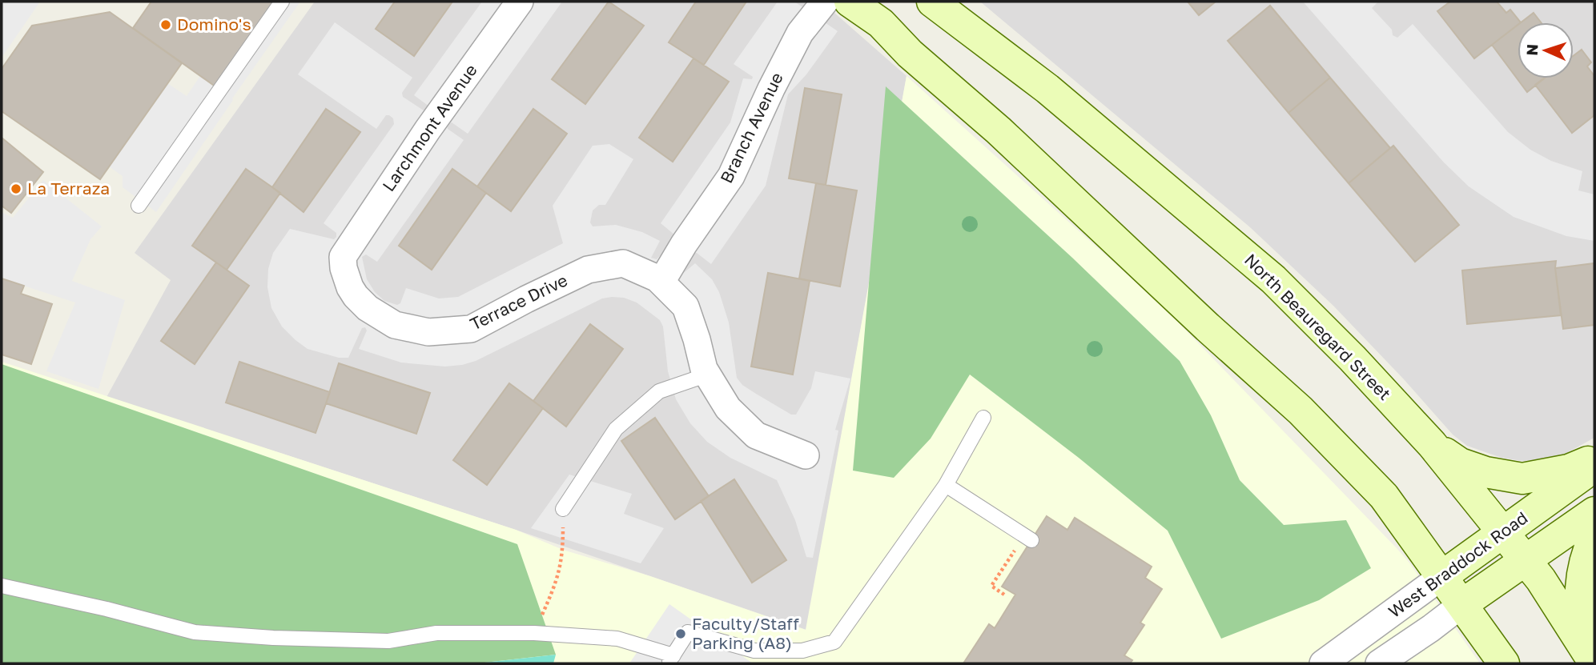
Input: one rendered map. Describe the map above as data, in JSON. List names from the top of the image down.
{
  "streets": {
    "main road": ["North Beauregard Street", "West Braddock Road"],
    "street": ["Larchmont Avenue", "Branch Avenue", "Terrace Drive"]
  },
  "crossings": [
    ["Larchmont Avenue", "Terrace Drive"],
    ["Branch Avenue", "Terrace Drive"],
    ["North Beauregard Street", "West Braddock Road"]
  ],
  "places": ["Domino's", "La Terraza", "Faculty/Staff Parking (A8)"],
  "north": "left"
}
